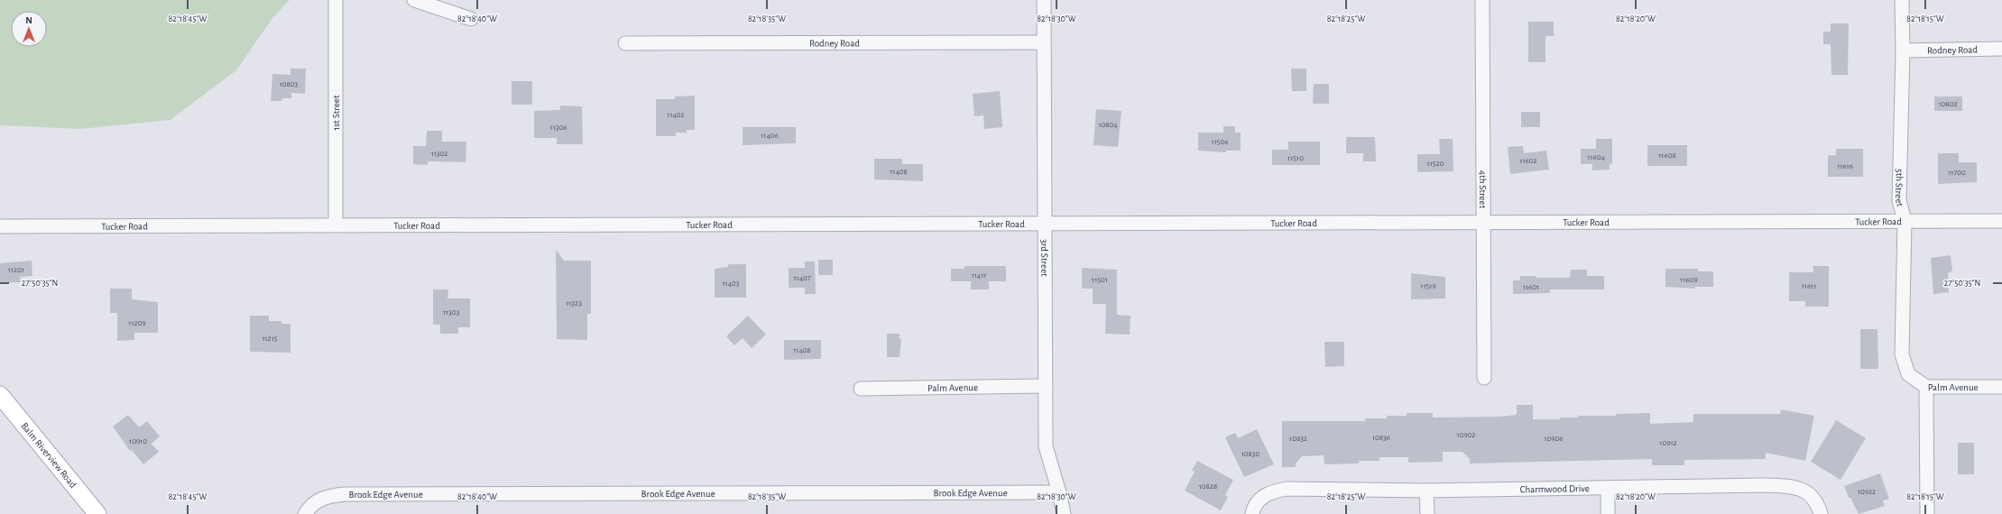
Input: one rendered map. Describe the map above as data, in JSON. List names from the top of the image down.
{
  "streets": {
    "main road": ["Balm Riverview Road"],
    "street": [
      "Rodney Road",
      "1st Street",
      "5th Street",
      "4th Street",
      "Tucker Road",
      "3rd Street",
      "Palm Avenue",
      "Charmwood Drive",
      "Brook Edge Avenue"
    ]
  },
  "crossings": [
    ["Rodney Road", "5th Street"],
    ["Rodney Road", "3rd Street"],
    ["1st Street", "Tucker Road"],
    ["5th Street", "Tucker Road"],
    ["5th Street", "Palm Avenue"],
    ["4th Street", "Tucker Road"],
    ["Tucker Road", "3rd Street"],
    ["3rd Street", "Palm Avenue"],
    ["3rd Street", "Brook Edge Avenue"]
  ],
  "house_numbers": [
    "10803",
    "10802",
    "11402",
    "10804",
    "11306",
    "11406",
    "11506",
    "11302",
    "11608",
    "11604",
    "11510",
    "11602",
    "11520",
    "11616",
    "11408",
    "11700",
    "11201",
    "11411",
    "11407",
    "11501",
    "11609",
    "11403",
    "11519",
    "11611",
    "11601",
    "11323",
    "11303",
    "11209",
    "11215",
    "11408",
    "10902",
    "10836",
    "10832",
    "10906",
    "10910",
    "10912",
    "10830",
    "10828",
    "10922"
  ],
  "north": "top",
  "coordinates": [
    "82°18'45\"W",
    "82°18'40\"W",
    "82°18'35\"W",
    "82°18'30\"W",
    "82°18'25\"W",
    "82°18'20\"W",
    "82°18'15\"W",
    "27°50'35\"N"
  ]
}
